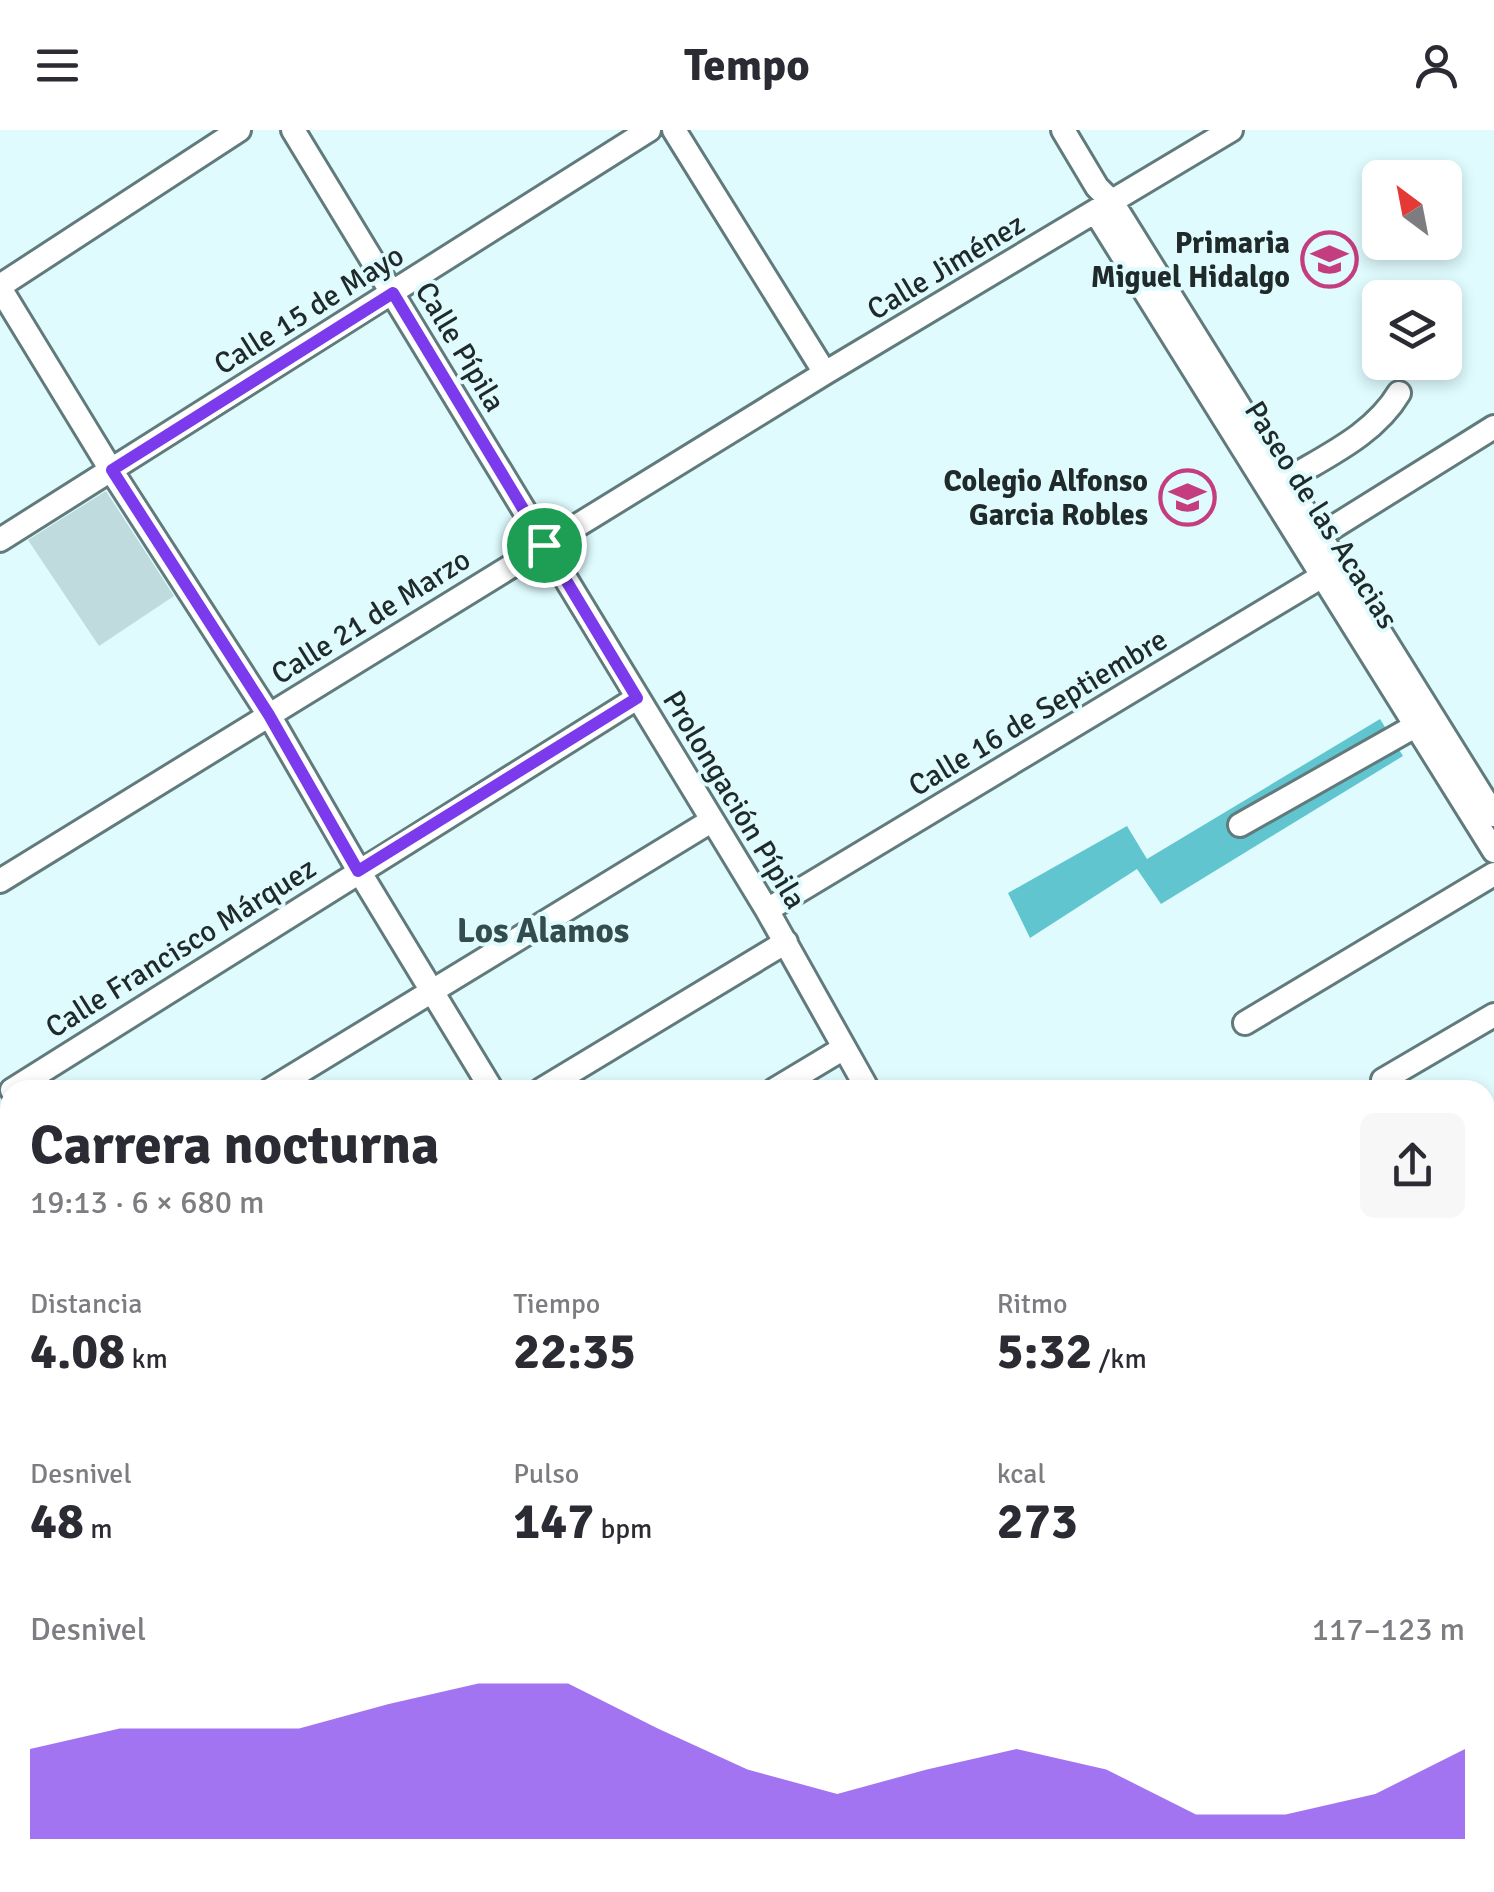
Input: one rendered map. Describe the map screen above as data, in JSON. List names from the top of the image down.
{
  "streets": {
    "street": [
      "Calle Jiménez",
      "Calle 15 de Mayo",
      "Calle Pípila",
      "Paseo de las Acacias",
      "Calle 21 de Marzo",
      "Calle 16 de Septiembre",
      "Prolongación Pípila",
      "Calle Francisco Márquez"
    ]
  },
  "crossings": [
    ["Calle Jiménez", "Paseo de las Acacias"],
    ["Calle Jiménez", "Calle 21 de Marzo"],
    ["Calle 15 de Mayo", "Calle Pípila"],
    ["Calle Pípila", "Calle 21 de Marzo"],
    ["Calle Pípila", "Prolongación Pípila"],
    ["Paseo de las Acacias", "Calle 16 de Septiembre"],
    ["Calle 21 de Marzo", "Prolongación Pípila"],
    ["Calle 16 de Septiembre", "Prolongación Pípila"],
    ["Prolongación Pípila", "Calle Francisco Márquez"]
  ],
  "districts": ["Los Alamos"],
  "places": {
    "school or university": ["Primaria Miguel Hidalgo", "Colegio Alfonso Garcia Robles"]
  },
  "north": "top left",
  "page": {
    "header": "Tempo",
    "heading": ["Carrera nocturna", "19:13 · 6 × 680 m"],
    "stats": [
      ["Distancia", "4.08 km"],
      ["Tiempo", "22:35"],
      ["Ritmo", "5:32 /km"],
      ["Desnivel", "48 m"],
      ["Pulso", "147 bpm"],
      ["kcal", "273"]
    ],
    "chart": ["Desnivel", "117–123 m"]
  }
}
